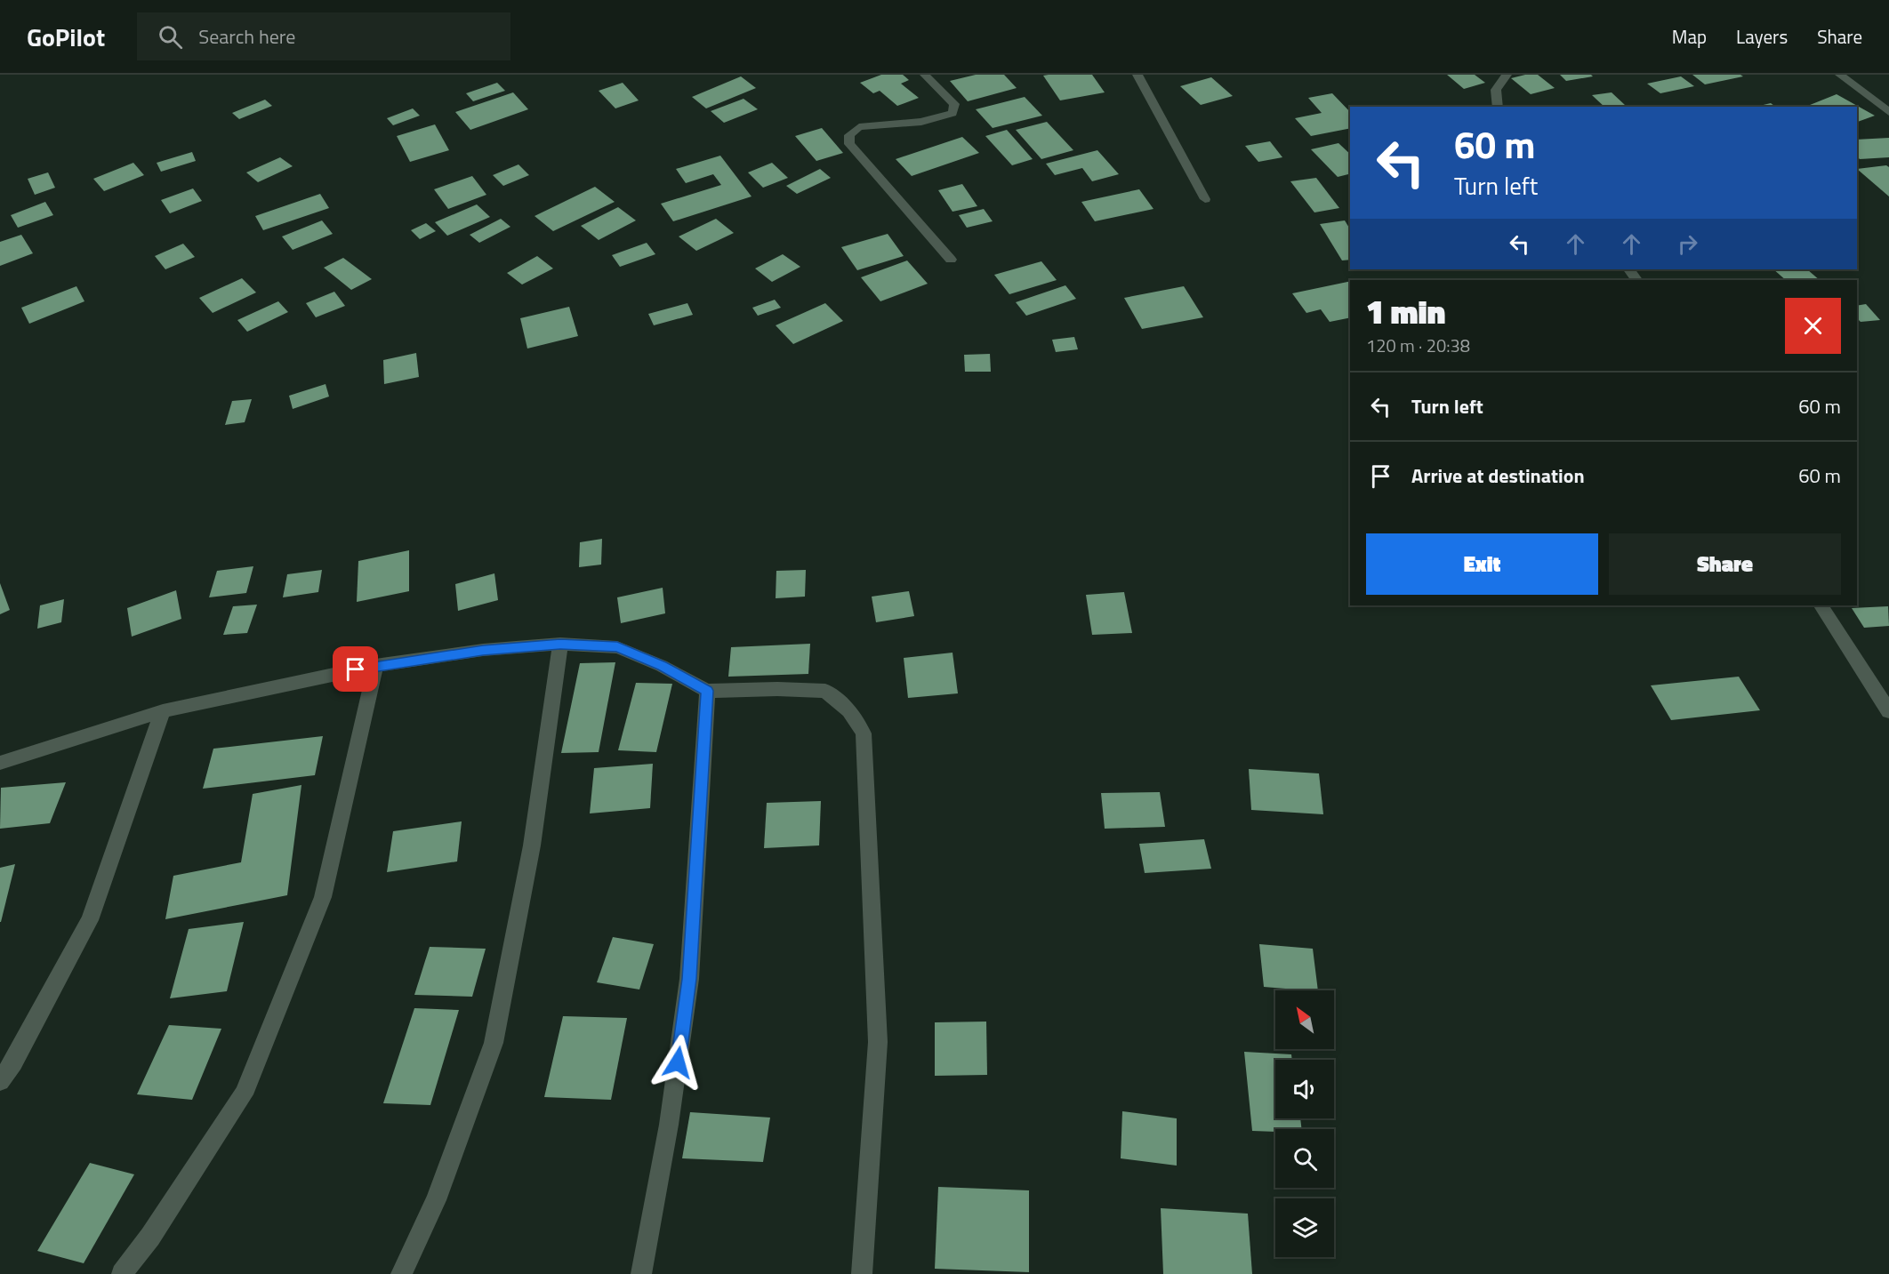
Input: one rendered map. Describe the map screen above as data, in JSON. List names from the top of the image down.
{
  "north": "top left",
  "page": {
    "header": "GoPilot",
    "search": "Search here",
    "nav": ["Map", "Layers", "Share"],
    "turn": ["60 m", "Turn left"],
    "heading": ["1 min", "120 m · 20:38"],
    "list": [
      {
        "name": "Turn left",
        "value": "60 m"
      },
      {
        "name": "Arrive at destination",
        "value": "60 m"
      }
    ],
    "buttons": ["Exit", "Share"]
  }
}
